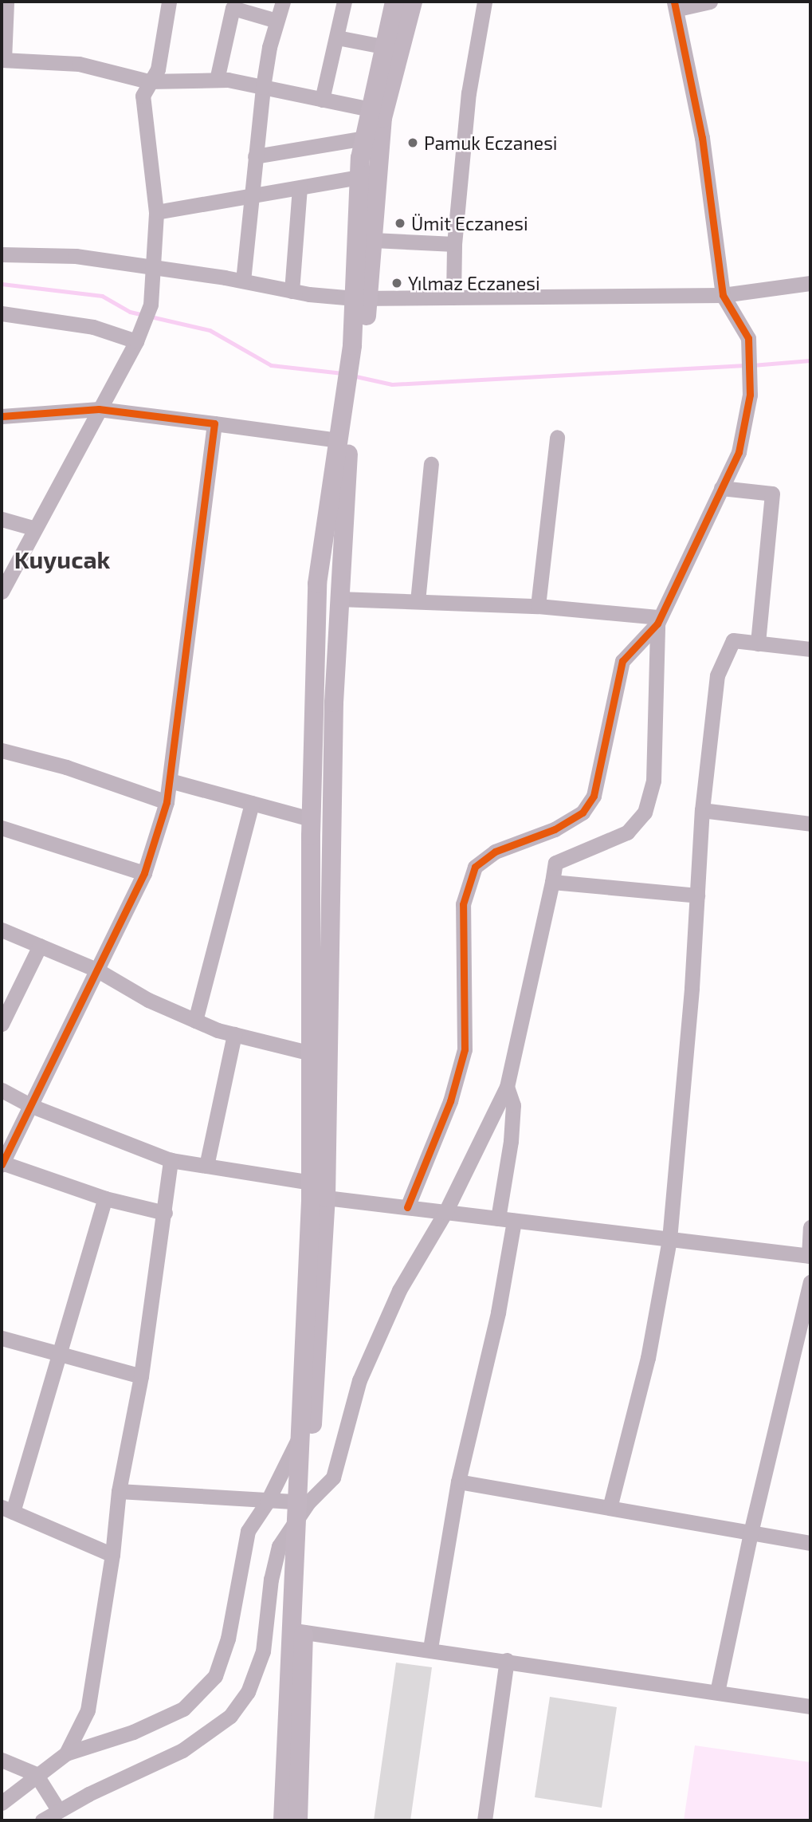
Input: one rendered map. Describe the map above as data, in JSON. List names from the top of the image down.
{
  "districts": ["Kuyucak"],
  "places": ["Pamuk Eczanesi", "Ümit Eczanesi", "Yılmaz Eczanesi"]
}
